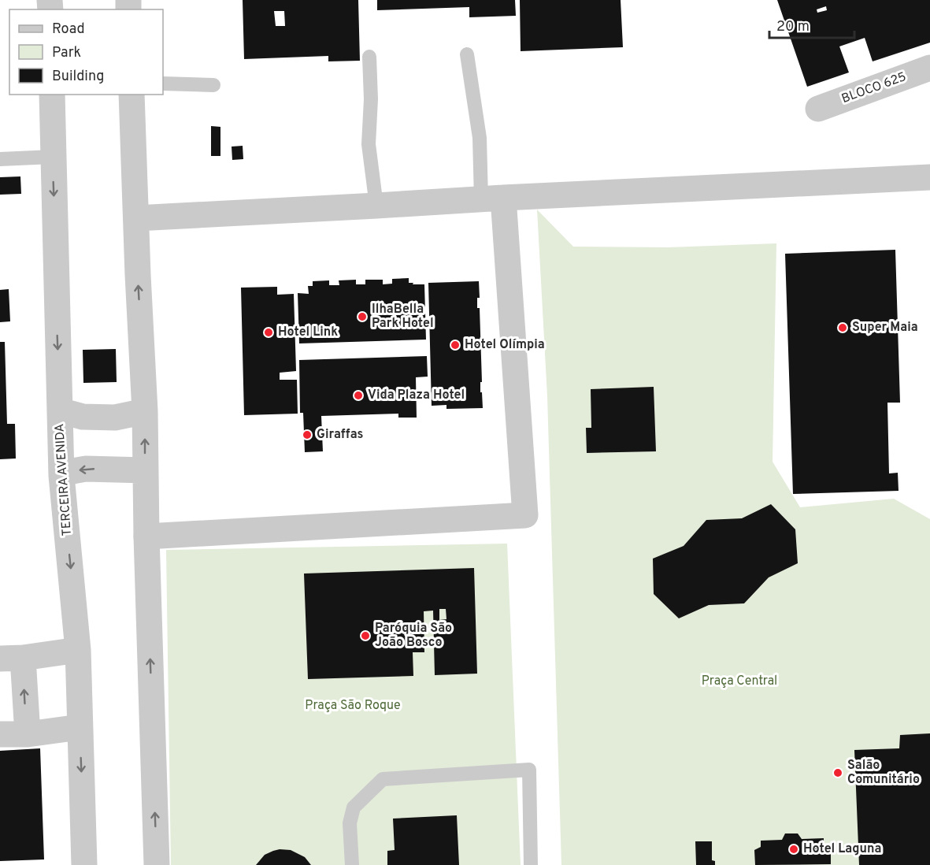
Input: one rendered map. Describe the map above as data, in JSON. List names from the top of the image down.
{
  "streets": {
    "street": ["BLOCO 625", "TERCEIRA AVENIDA"]
  },
  "parks": ["Praça Central", "Praça São Roque"],
  "places": [
    "IlhaBella Park Hotel",
    "Super Maia",
    "Hotel Link",
    "Hotel Olímpia",
    "Vida Plaza Hotel",
    "Giraffas",
    "Paróquia São João Bosco",
    "Salão Comunitário",
    "Hotel Laguna"
  ],
  "legend": ["Road", "Park", "Building"],
  "scale_bar": "20 m"
}
